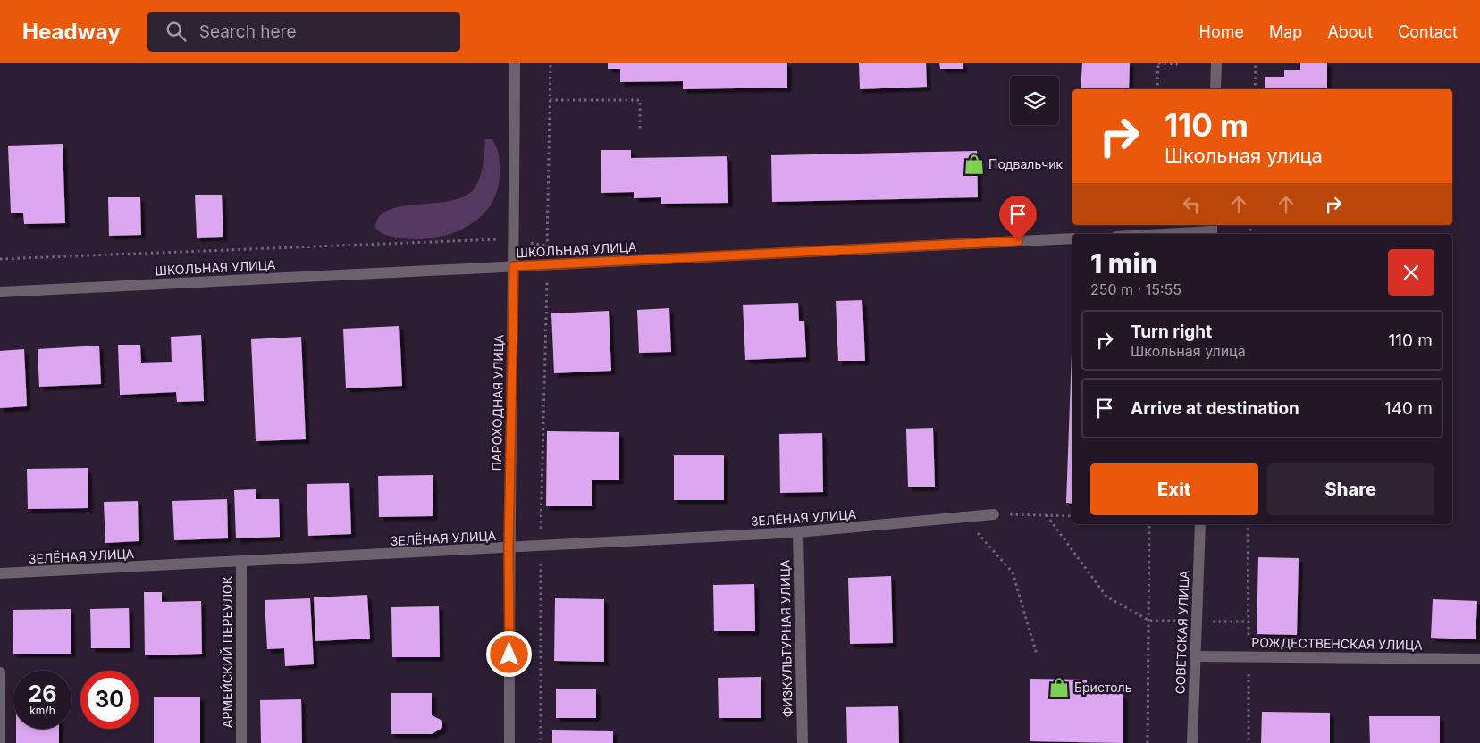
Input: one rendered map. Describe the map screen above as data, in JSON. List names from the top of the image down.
{
  "streets": {
    "street": [
      "ШКОЛЬНАЯ УЛИЦА",
      "ПАРОХОДНАЯ УЛИЦА",
      "ЗЕЛЁНАЯ УЛИЦА",
      "СОВЕТСКАЯ УЛИЦА",
      "ФИЗКУЛЬТУРНАЯ УЛИЦА",
      "РОЖДЕСТВЕНСКАЯ УЛИЦА",
      "АРМЕЙСКИЙ ПЕРЕУЛОК"
    ]
  },
  "crossings": [
    ["ШКОЛЬНАЯ УЛИЦА", "ПАРОХОДНАЯ УЛИЦА"],
    ["ПАРОХОДНАЯ УЛИЦА", "ЗЕЛЁНАЯ УЛИЦА"],
    ["ЗЕЛЁНАЯ УЛИЦА", "ФИЗКУЛЬТУРНАЯ УЛИЦА"],
    ["ЗЕЛЁНАЯ УЛИЦА", "АРМЕЙСКИЙ ПЕРЕУЛОК"],
    ["СОВЕТСКАЯ УЛИЦА", "РОЖДЕСТВЕНСКАЯ УЛИЦА"]
  ],
  "places": {
    "shop": ["Подвальчик", "Бристоль"]
  },
  "page": {
    "header": "Headway",
    "search": "Search here",
    "nav": [
      "Home",
      "Map",
      "About",
      "Contact"
    ],
    "turn": ["110 m", "Школьная улица"],
    "heading": ["1 min", "250 m · 15:55"],
    "list": [
      {
        "name": "Turn right",
        "note": "Школьная улица",
        "value": "110 m"
      },
      {
        "name": "Arrive at destination",
        "value": "140 m"
      }
    ],
    "buttons": ["Exit", "Share"],
    "speed": "26 km/h",
    "limit": "30"
  }
}
